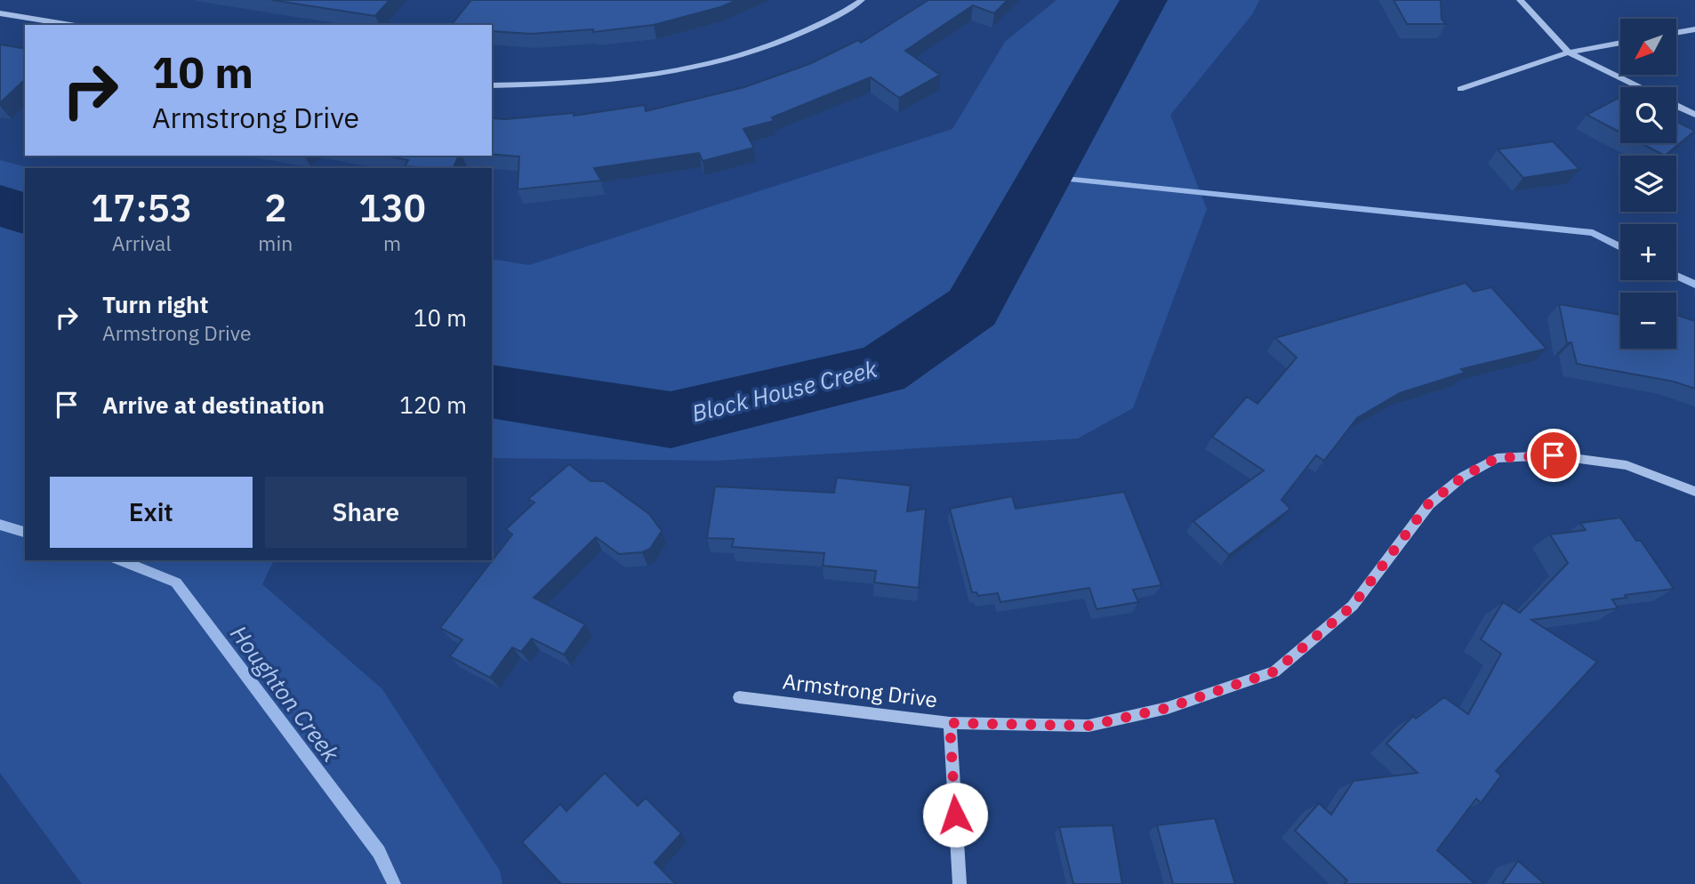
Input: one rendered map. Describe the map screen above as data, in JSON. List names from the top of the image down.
{
  "streets": {
    "street": ["Armstrong Drive"]
  },
  "water": ["Block House Creek", "Houghton Creek"],
  "north": "bottom left",
  "page": {
    "map_buttons": ["+", "−"],
    "turn": ["10 m", "Armstrong Drive"],
    "eta": [
      "17:53",
      "Arrival",
      "2",
      "min",
      "130",
      "m"
    ],
    "list": [
      {
        "name": "Turn right",
        "note": "Armstrong Drive",
        "value": "10 m"
      },
      {
        "name": "Arrive at destination",
        "value": "120 m"
      }
    ],
    "buttons": ["Exit", "Share"]
  }
}
